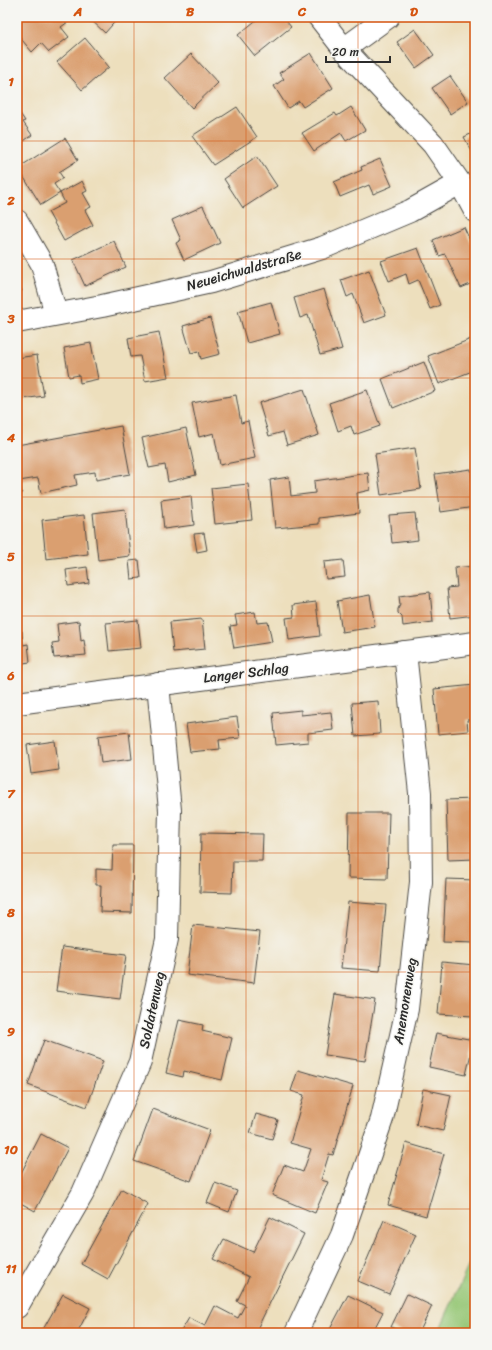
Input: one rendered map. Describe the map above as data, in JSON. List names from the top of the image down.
{
  "streets": {
    "street": [
      "Neueichwaldstraße",
      "Langer Schlag",
      "Anemonenweg",
      "Soldatenweg"
    ]
  },
  "crossings": [
    ["Langer Schlag", "Anemonenweg"],
    ["Langer Schlag", "Soldatenweg"]
  ],
  "scale_bar": "20 m",
  "grid": {
    "columns": [
      "A",
      "B",
      "C",
      "D"
    ],
    "rows": [
      "1",
      "2",
      "3",
      "4",
      "5",
      "6",
      "7",
      "8",
      "9",
      "10",
      "11"
    ]
  }
}
